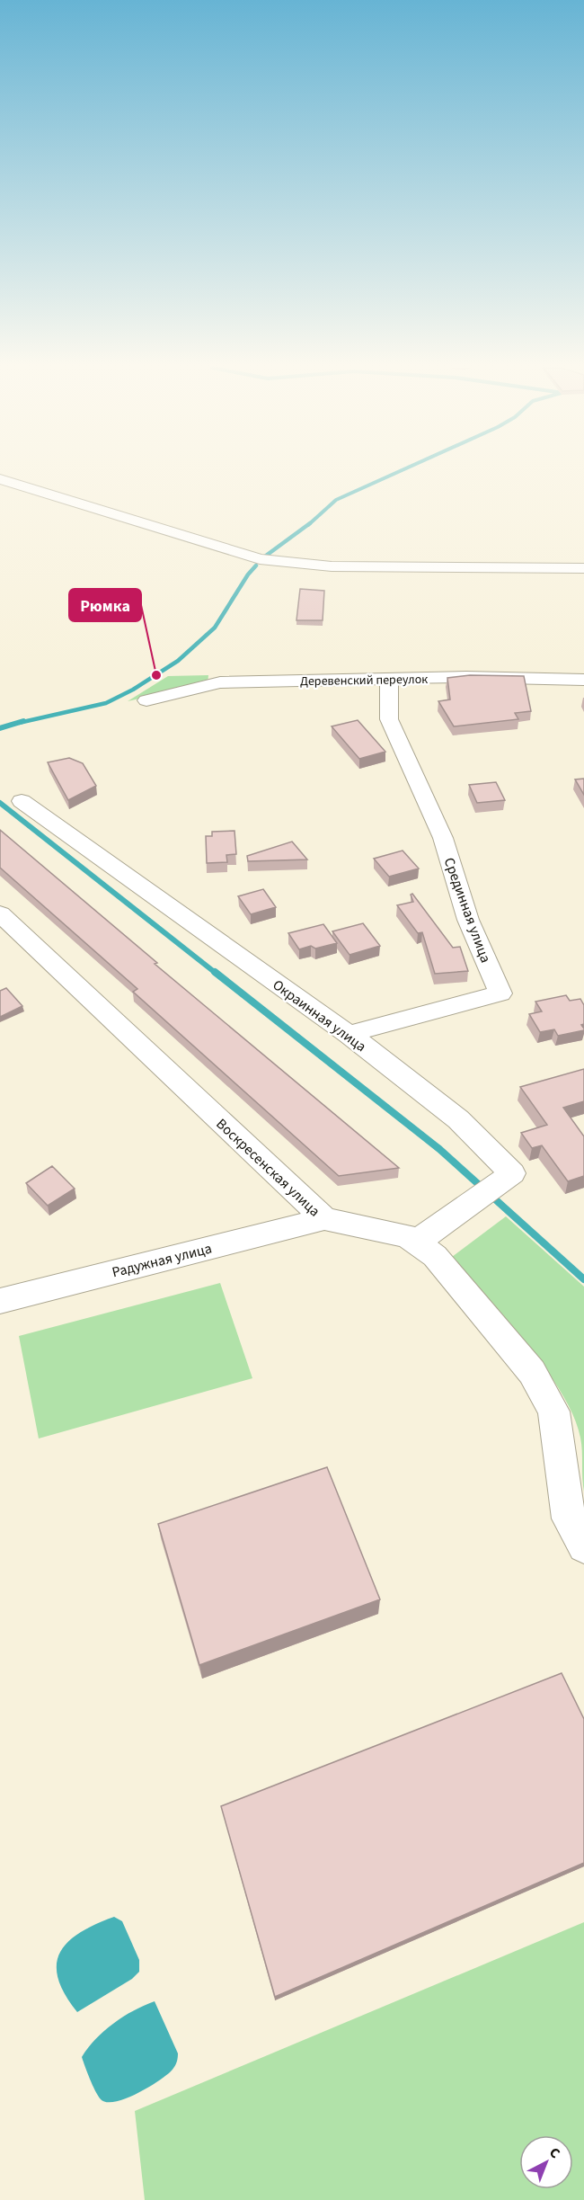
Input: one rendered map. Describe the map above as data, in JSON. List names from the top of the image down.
{
  "streets": {
    "street": [
      "Деревенский переулок",
      "Срединная улица",
      "Окраинная улица",
      "Воскресенская улица",
      "Радужная улица"
    ]
  },
  "crossings": [
    ["Деревенский переулок", "Срединная улица"],
    ["Срединная улица", "Окраинная улица"],
    ["Окраинная улица", "Воскресенская улица"],
    ["Воскресенская улица", "Радужная улица"]
  ],
  "places": ["Рюмка"],
  "north": "top right"
}
